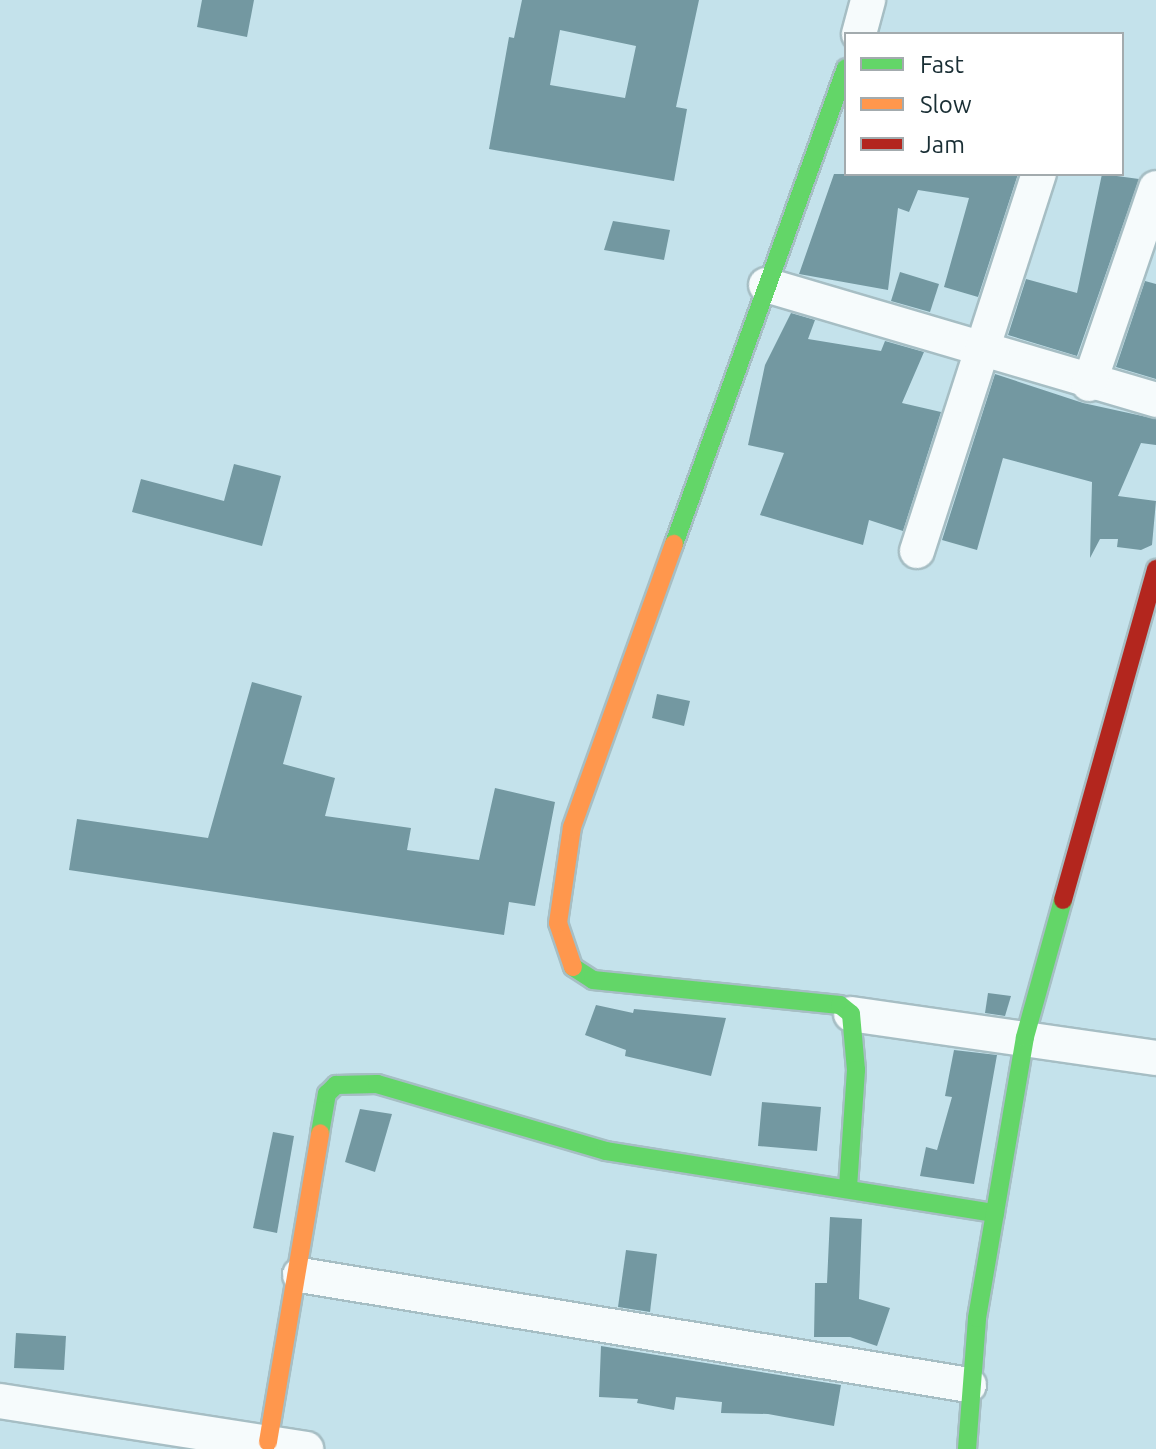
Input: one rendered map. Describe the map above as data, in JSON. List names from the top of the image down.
{
  "legend": ["Fast", "Slow", "Jam"]
}
